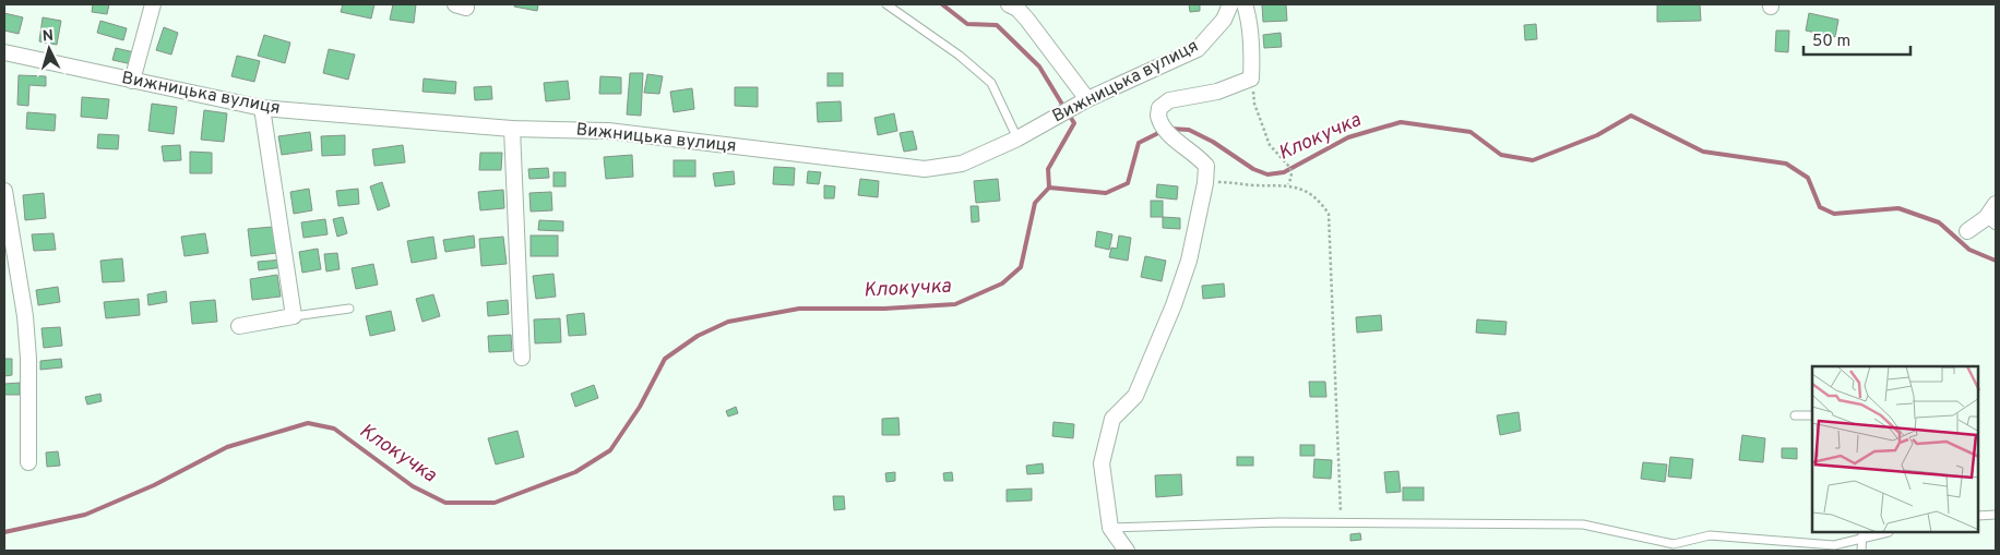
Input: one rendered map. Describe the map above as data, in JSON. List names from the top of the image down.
{
  "streets": {
    "street": ["Вижницька вулиця"]
  },
  "water": ["Клокучка"],
  "scale_bar": "50 m",
  "north": "top"
}
